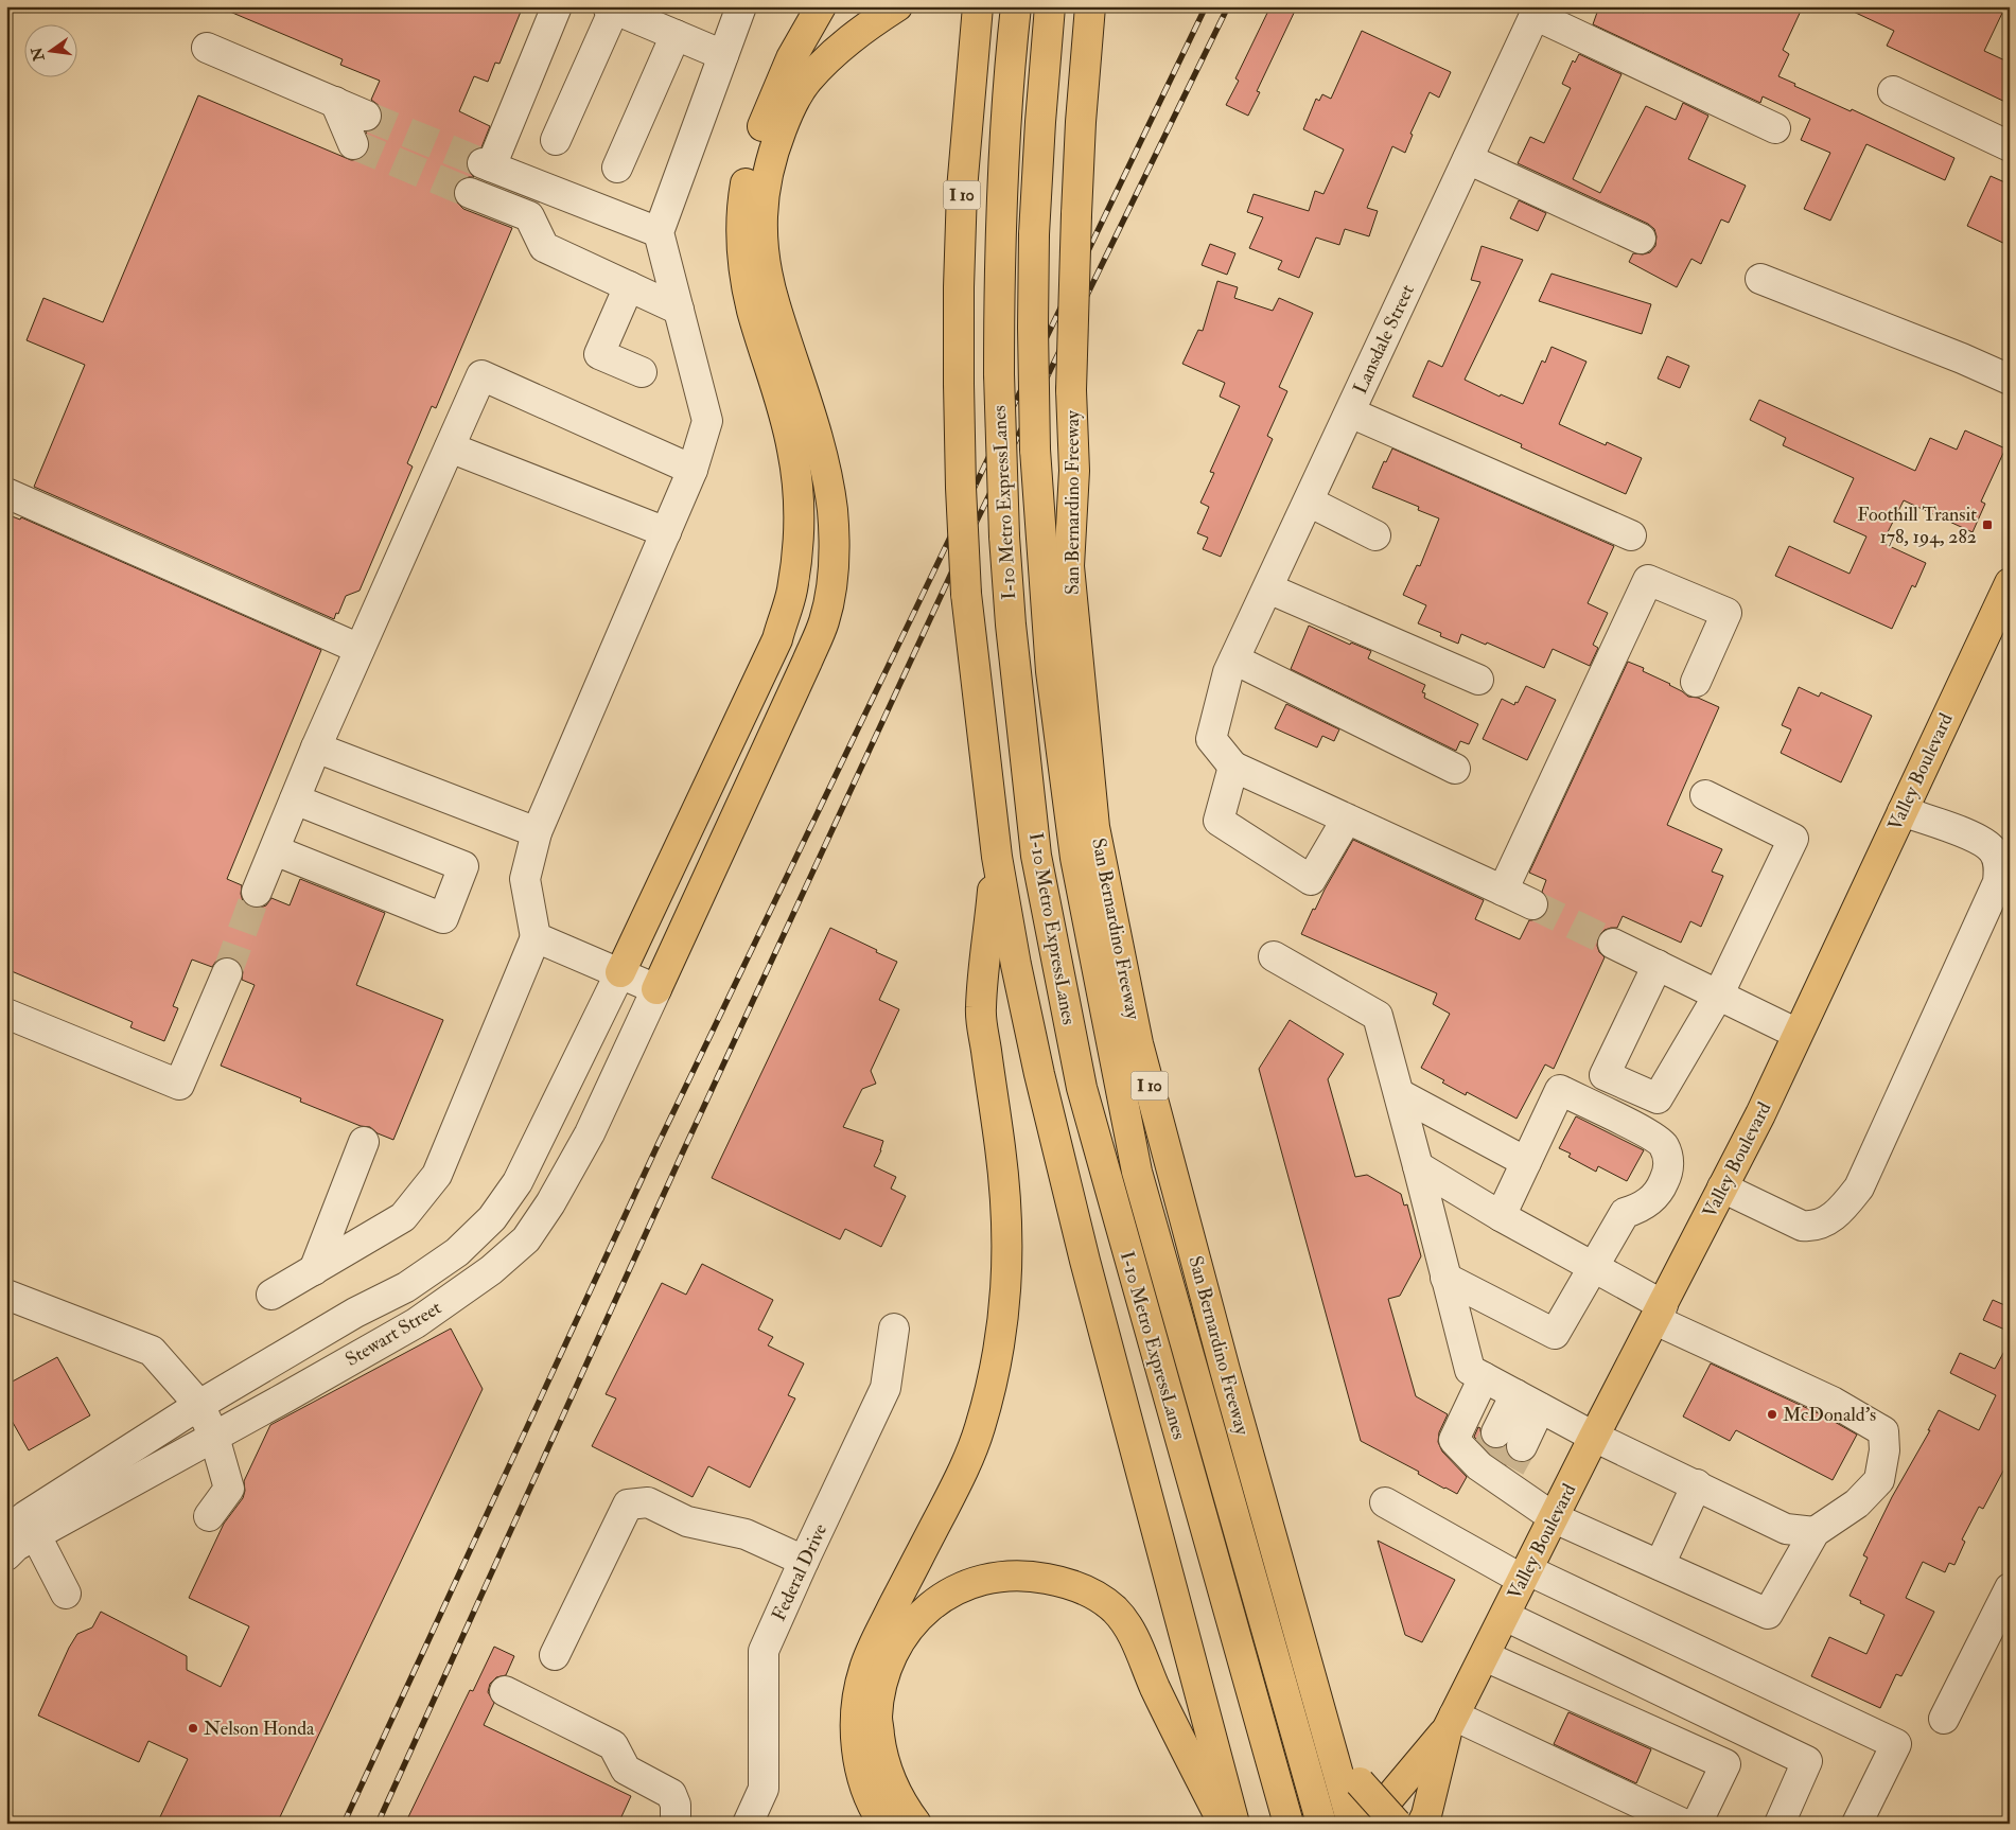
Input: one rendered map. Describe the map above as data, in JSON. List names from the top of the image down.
{
  "streets": {
    "main road": [
      "I 10",
      "I-10 Metro ExpressLanes",
      "San Bernardino Freeway",
      "Valley Boulevard"
    ],
    "street": ["Lansdale Street", "Stewart Street", "Federal Drive"]
  },
  "places": {
    "transit": ["Foothill Transit 178, 194, 282"],
    "other": ["McDonald's", "Nelson Honda"]
  },
  "north": "left"
}
